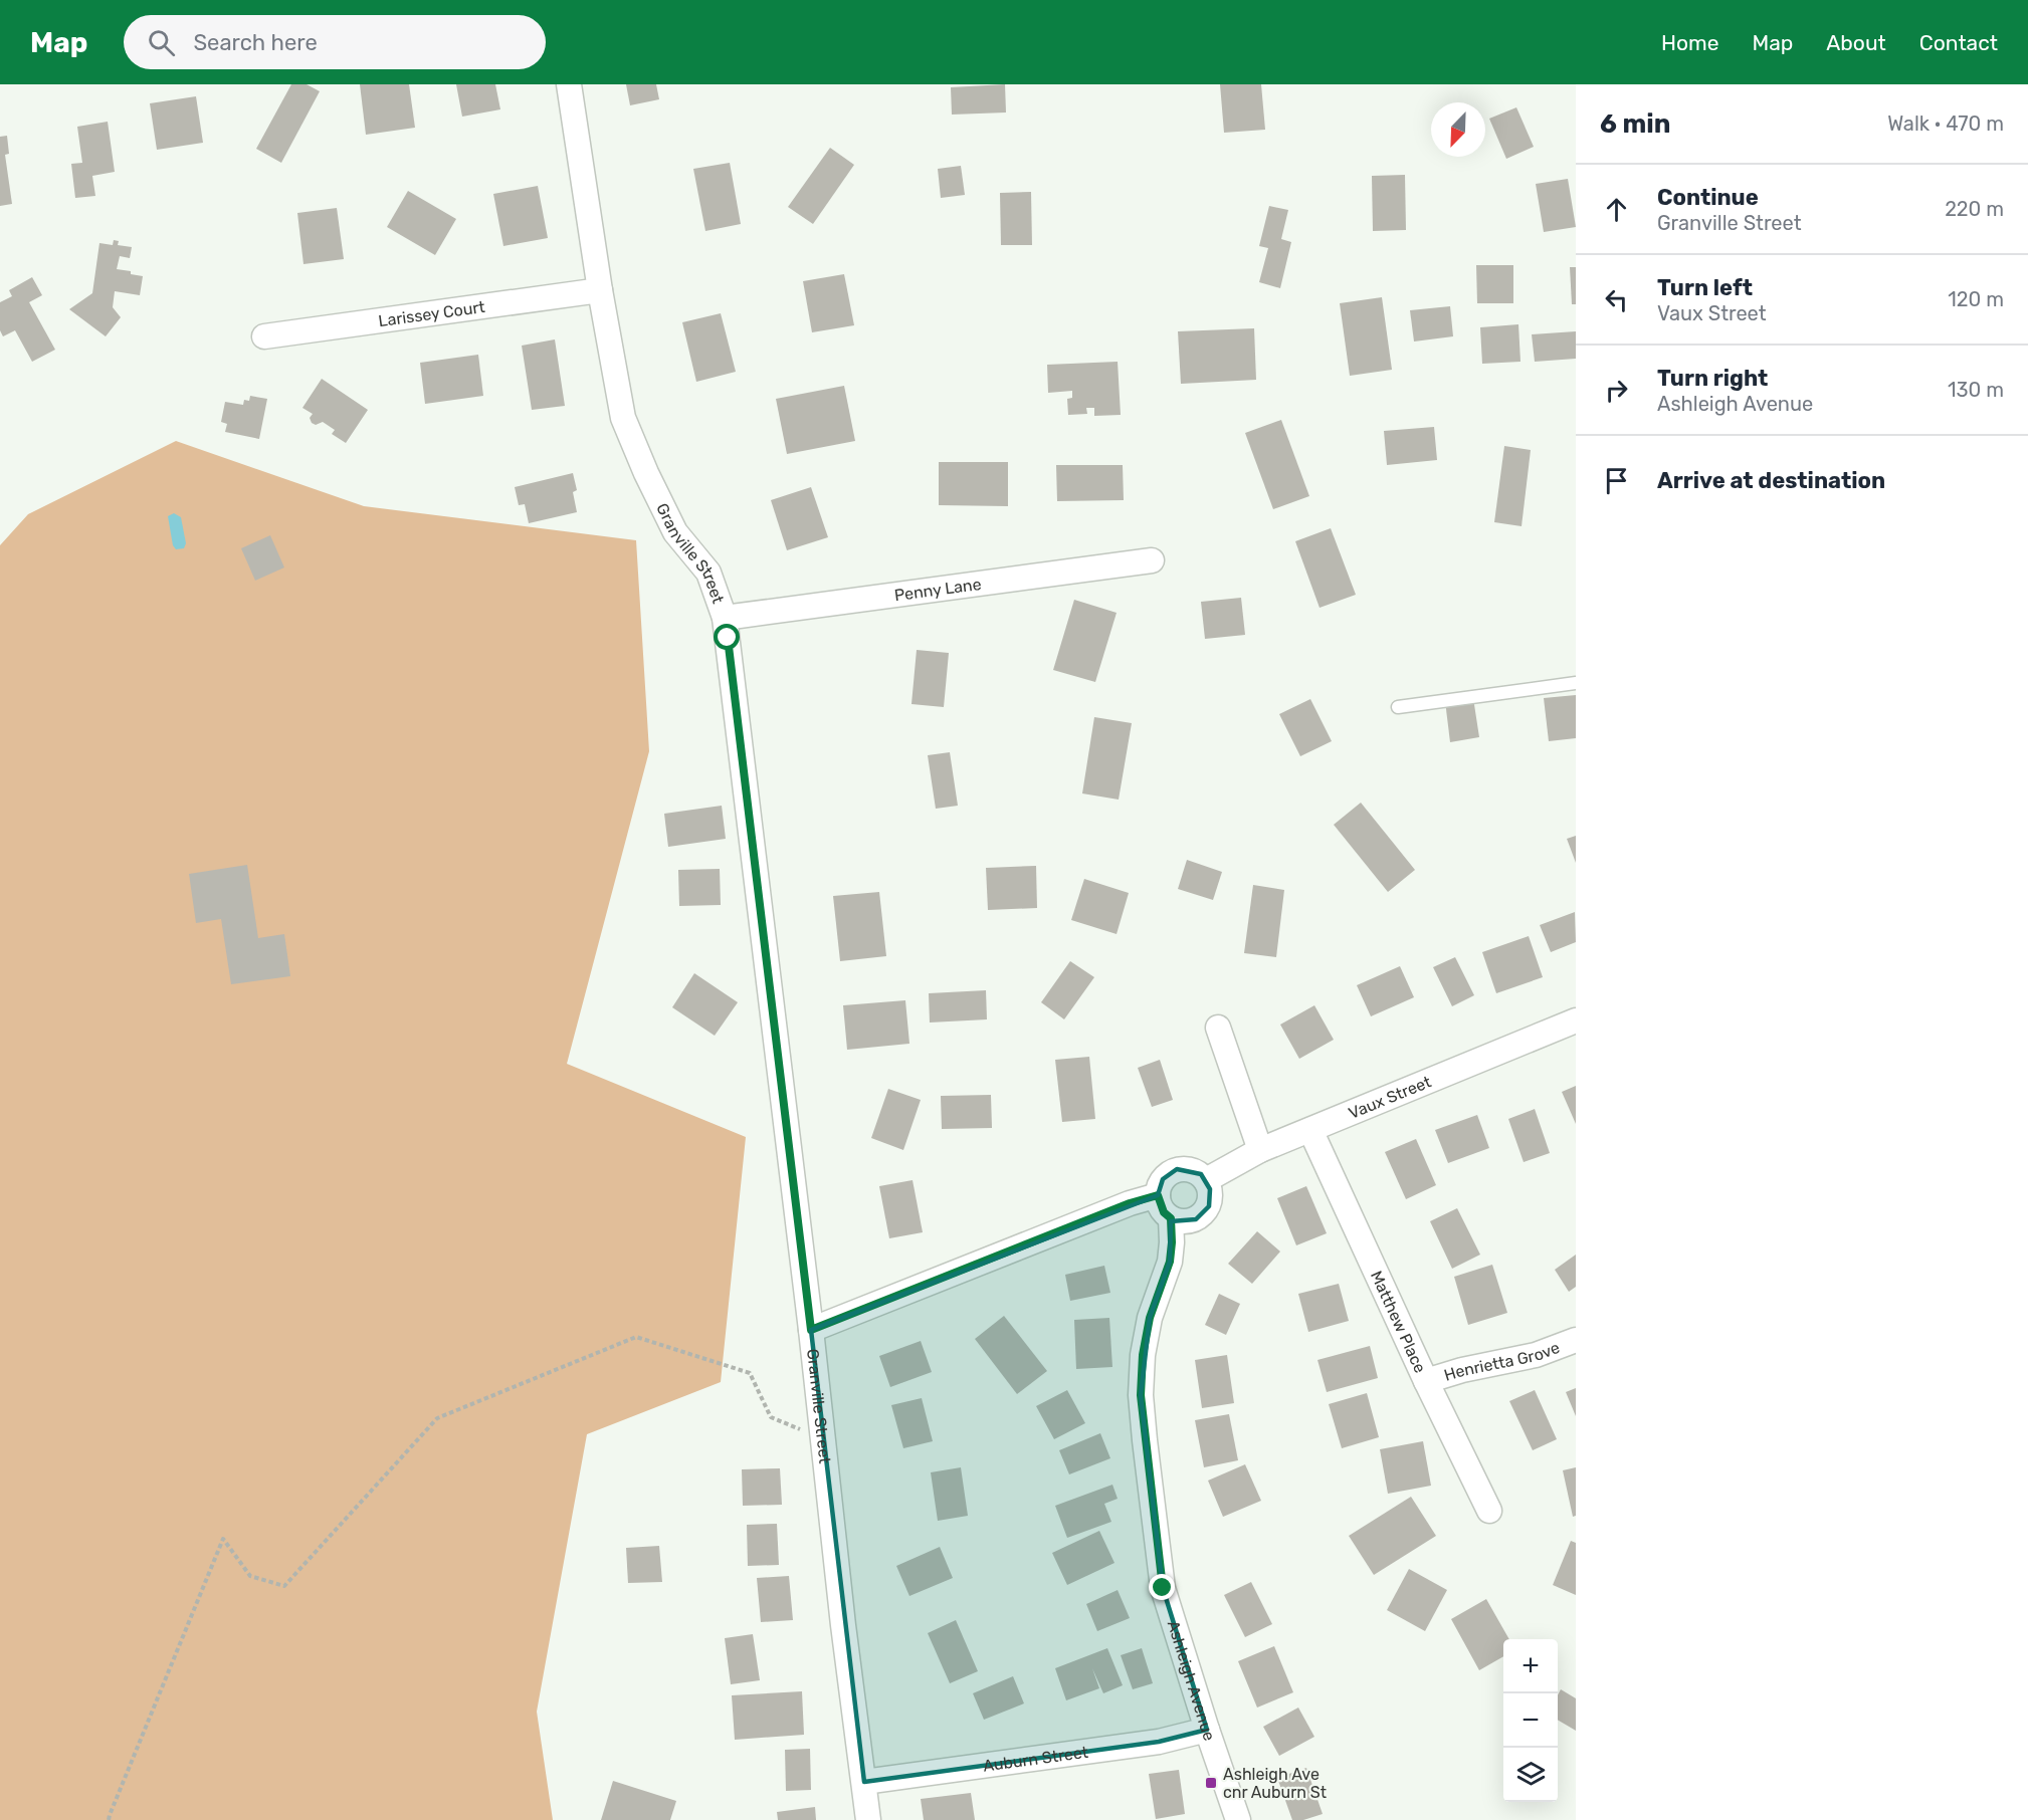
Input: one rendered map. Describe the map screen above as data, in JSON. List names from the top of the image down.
{
  "streets": {
    "street": [
      "Larissey Court",
      "Granville Street",
      "Penny Lane",
      "Vaux Street",
      "Matthew Place",
      "Henrietta Grove",
      "Ashleigh Avenue",
      "Auburn Street"
    ]
  },
  "crossings": [
    ["Larissey Court", "Granville Street"],
    ["Granville Street", "Penny Lane"],
    ["Granville Street", "Auburn Street"],
    ["Vaux Street", "Matthew Place"],
    ["Vaux Street", "Ashleigh Avenue"],
    ["Matthew Place", "Henrietta Grove"],
    ["Ashleigh Avenue", "Auburn Street"]
  ],
  "places": {
    "transit": ["Ashleigh Ave cnr Auburn St"]
  },
  "north": "bottom left",
  "page": {
    "header": "Map",
    "search": "Search here",
    "nav": [
      "Home",
      "Map",
      "About",
      "Contact"
    ],
    "heading": ["6 min", "Walk · 470 m"],
    "list": [
      ["Continue", "Granville Street", "220 m"],
      ["Turn left", "Vaux Street", "120 m"],
      ["Turn right", "Ashleigh Avenue", "130 m"],
      "Arrive at destination"
    ],
    "map_buttons": ["+", "−"]
  }
}
